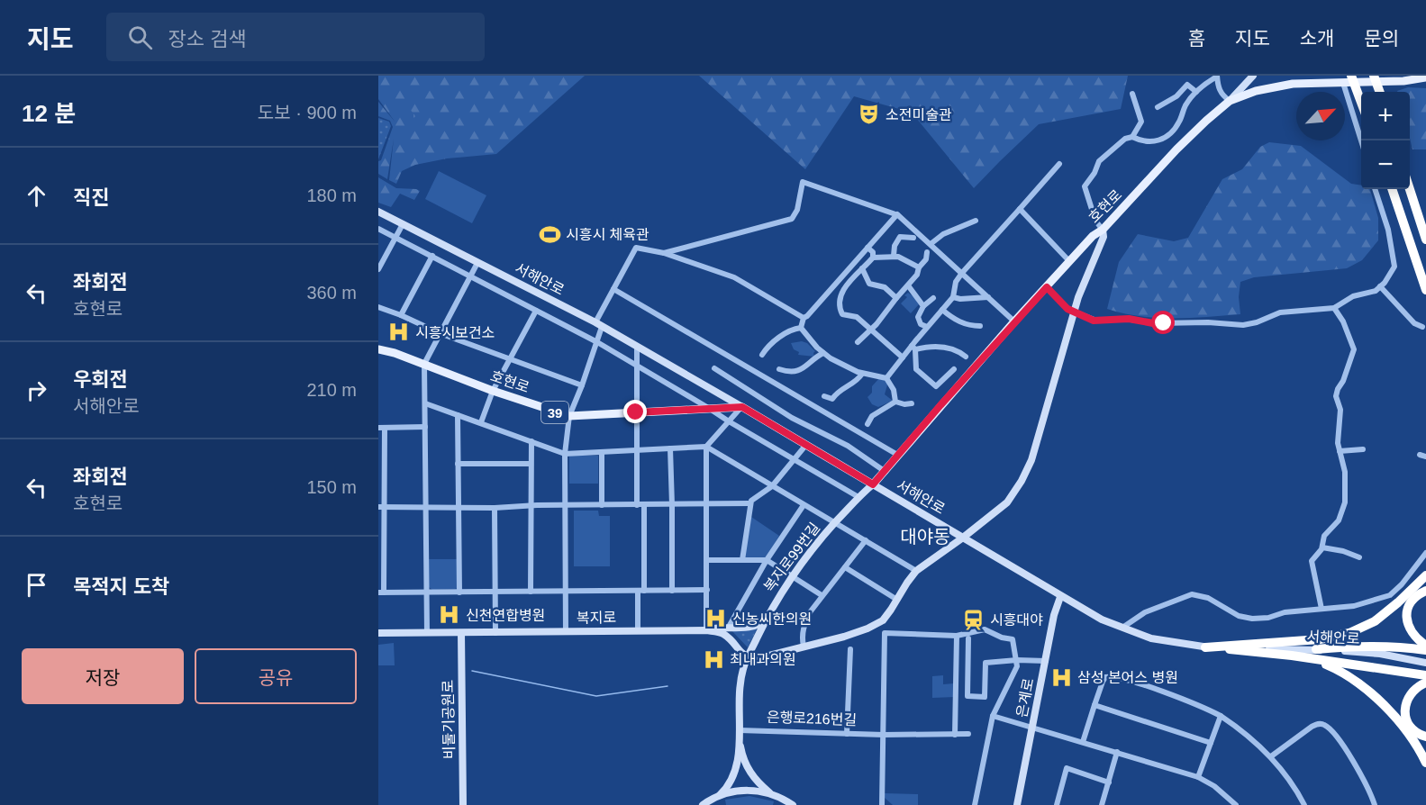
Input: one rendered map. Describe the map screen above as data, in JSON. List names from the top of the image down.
{
  "streets": {
    "main road": ["호현로", "서해안로", "39"],
    "street": [
      "복지로99번길",
      "복지로",
      "은계로",
      "은행로216번길",
      "비둘기공원로"
    ]
  },
  "crossings": [
    ["호현로", "서해안로"],
    ["호현로", "복지로99번길"],
    ["서해안로", "복지로99번길"],
    ["서해안로", "은계로"],
    ["복지로99번길", "복지로"],
    ["복지로", "비둘기공원로"]
  ],
  "districts": ["대야동"],
  "places": {
    "theatre": ["소전미술관"],
    "sports": ["시흥시 체육관"],
    "hospital": [
      "시흥시보건소",
      "신천연합병원",
      "신농씨한의원",
      "최내과의원",
      "삼성 본어스 병원"
    ],
    "station": ["시흥대야"]
  },
  "north": "top right",
  "page": {
    "header": "지도",
    "search": "장소 검색",
    "nav": [
      "홈",
      "지도",
      "소개",
      "문의"
    ],
    "heading": ["12 분", "도보 · 900 m"],
    "map_buttons": ["+", "−"],
    "list": [
      ["직진", "180 m"],
      ["좌회전", "호현로", "360 m"],
      ["우회전", "서해안로", "210 m"],
      ["좌회전", "호현로", "150 m"],
      "목적지 도착"
    ],
    "buttons": ["저장", "공유"]
  }
}
